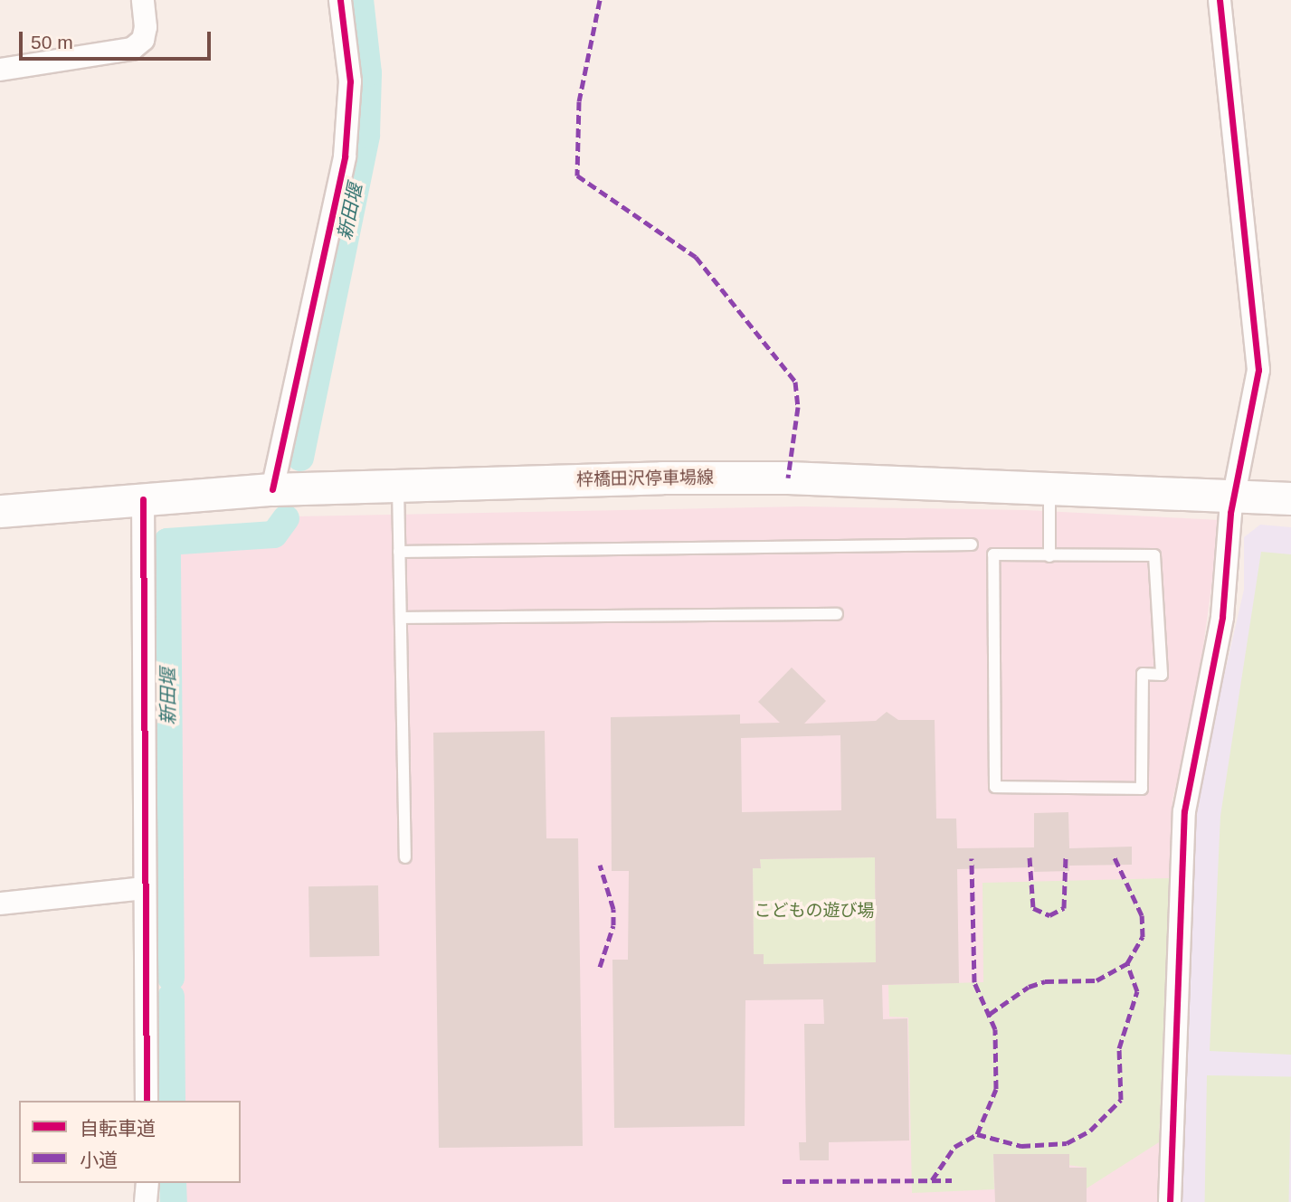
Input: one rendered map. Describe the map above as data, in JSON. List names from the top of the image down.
{
  "streets": {
    "main road": ["梓橋田沢停車場線"]
  },
  "water": ["新田堰"],
  "parks": ["こどもの遊び場"],
  "legend": ["自転車道", "小道"],
  "scale_bar": "50 m"
}
